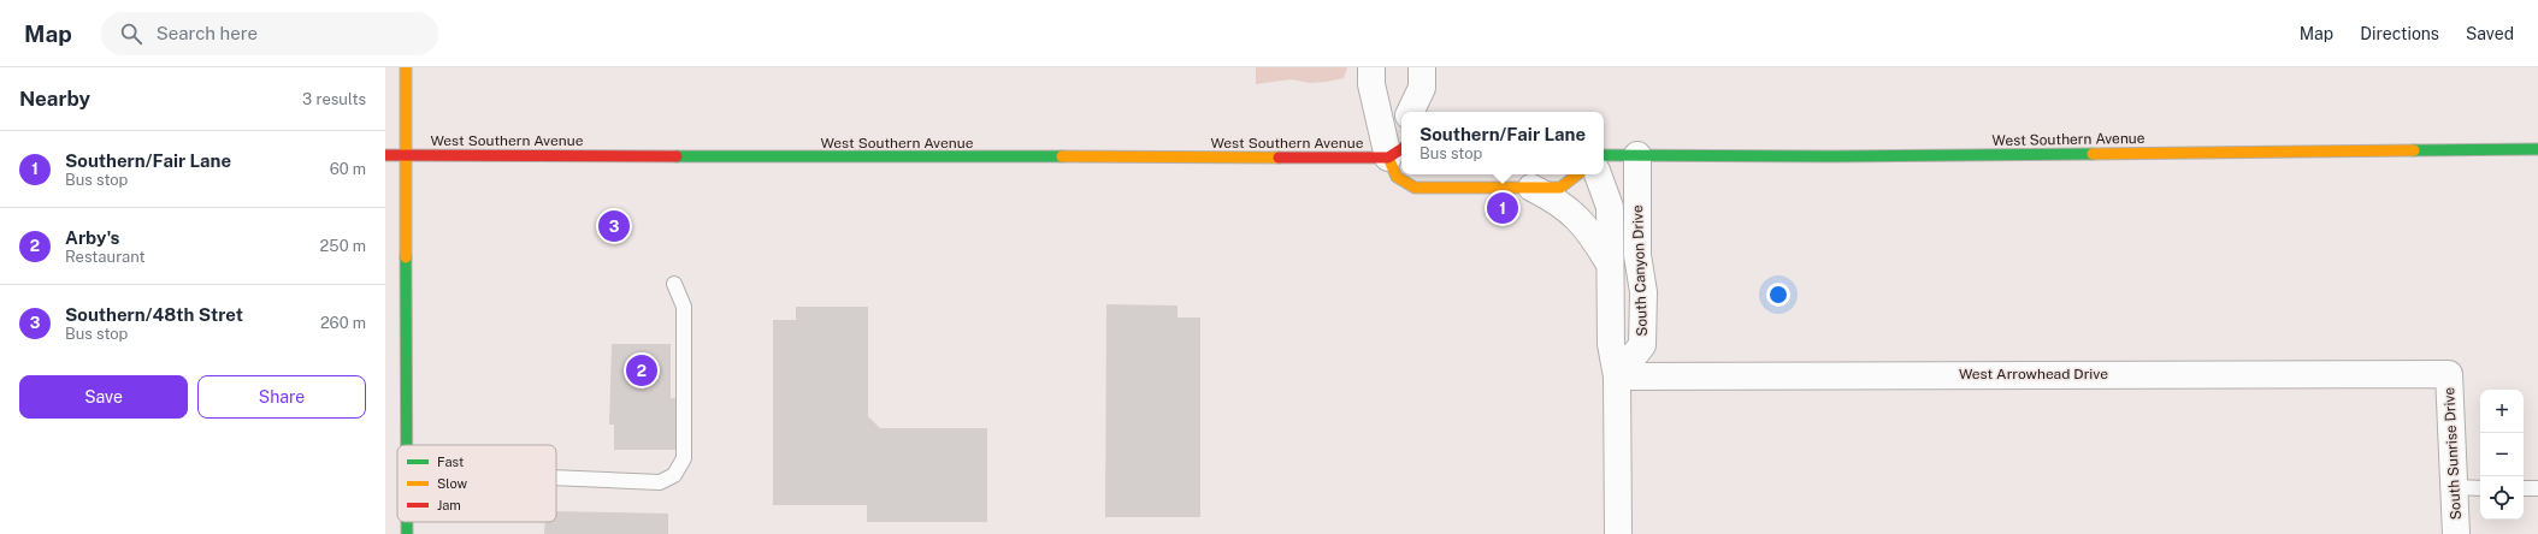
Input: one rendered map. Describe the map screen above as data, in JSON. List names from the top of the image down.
{
  "streets": {
    "main road": ["West Southern Avenue"],
    "street": ["South Canyon Drive", "West Arrowhead Drive", "South Sunrise Drive"]
  },
  "crossings": [
    ["West Southern Avenue", "South Canyon Drive"],
    ["South Canyon Drive", "West Arrowhead Drive"],
    ["West Arrowhead Drive", "South Sunrise Drive"]
  ],
  "legend": ["Fast", "Slow", "Jam"],
  "page": {
    "header": "Map",
    "search": "Search here",
    "nav": ["Map", "Directions", "Saved"],
    "heading": ["Nearby", "3 results"],
    "popup": ["Southern/Fair Lane", "Bus stop"],
    "list": [
      {
        "mark": "1",
        "name": "Southern/Fair Lane",
        "note": "Bus stop",
        "value": "60 m"
      },
      {
        "mark": "2",
        "name": "Arby's",
        "note": "Restaurant",
        "value": "250 m"
      },
      {
        "mark": "3",
        "name": "Southern/48th Stret",
        "note": "Bus stop",
        "value": "260 m"
      }
    ],
    "pins": ["1", "3", "2"],
    "buttons": ["Save", "Share"],
    "map_buttons": ["+", "−"]
  }
}
